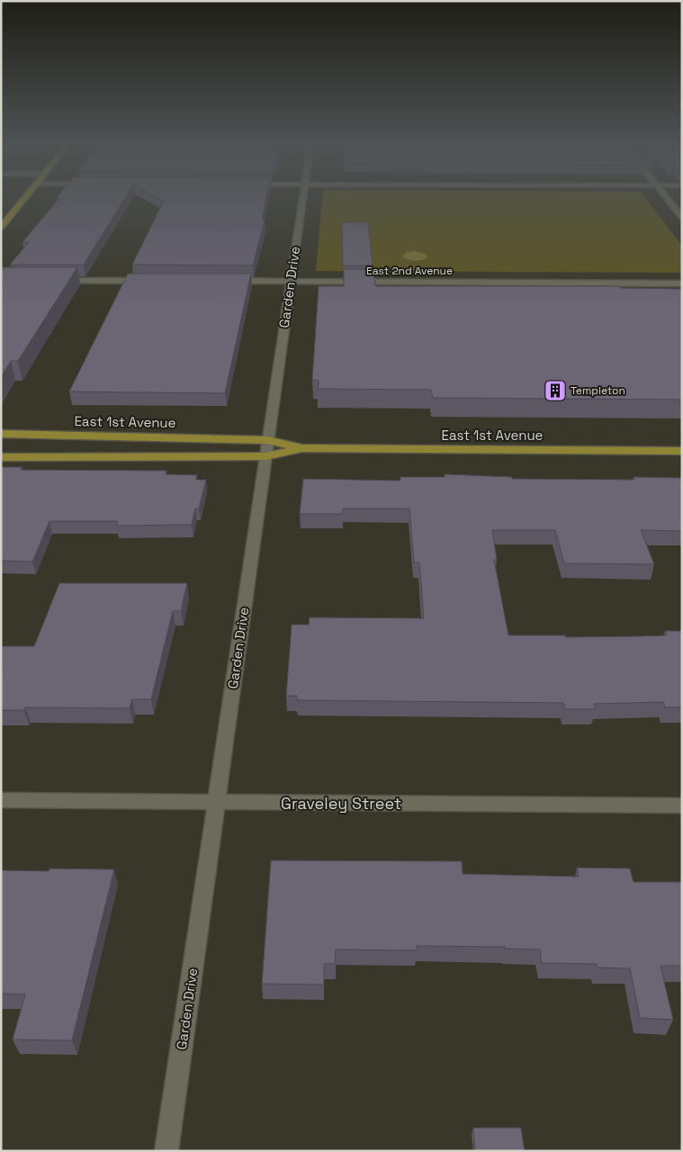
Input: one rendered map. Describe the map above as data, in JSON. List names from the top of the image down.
{
  "streets": {
    "main road": ["East 1st Avenue"],
    "street": ["East 2nd Avenue", "Garden Drive", "Graveley Street"]
  },
  "crossings": [
    ["East 2nd Avenue", "Garden Drive"],
    ["Garden Drive", "East 1st Avenue"],
    ["Garden Drive", "Graveley Street"]
  ],
  "places": {
    "building": ["Templeton"]
  }
}
